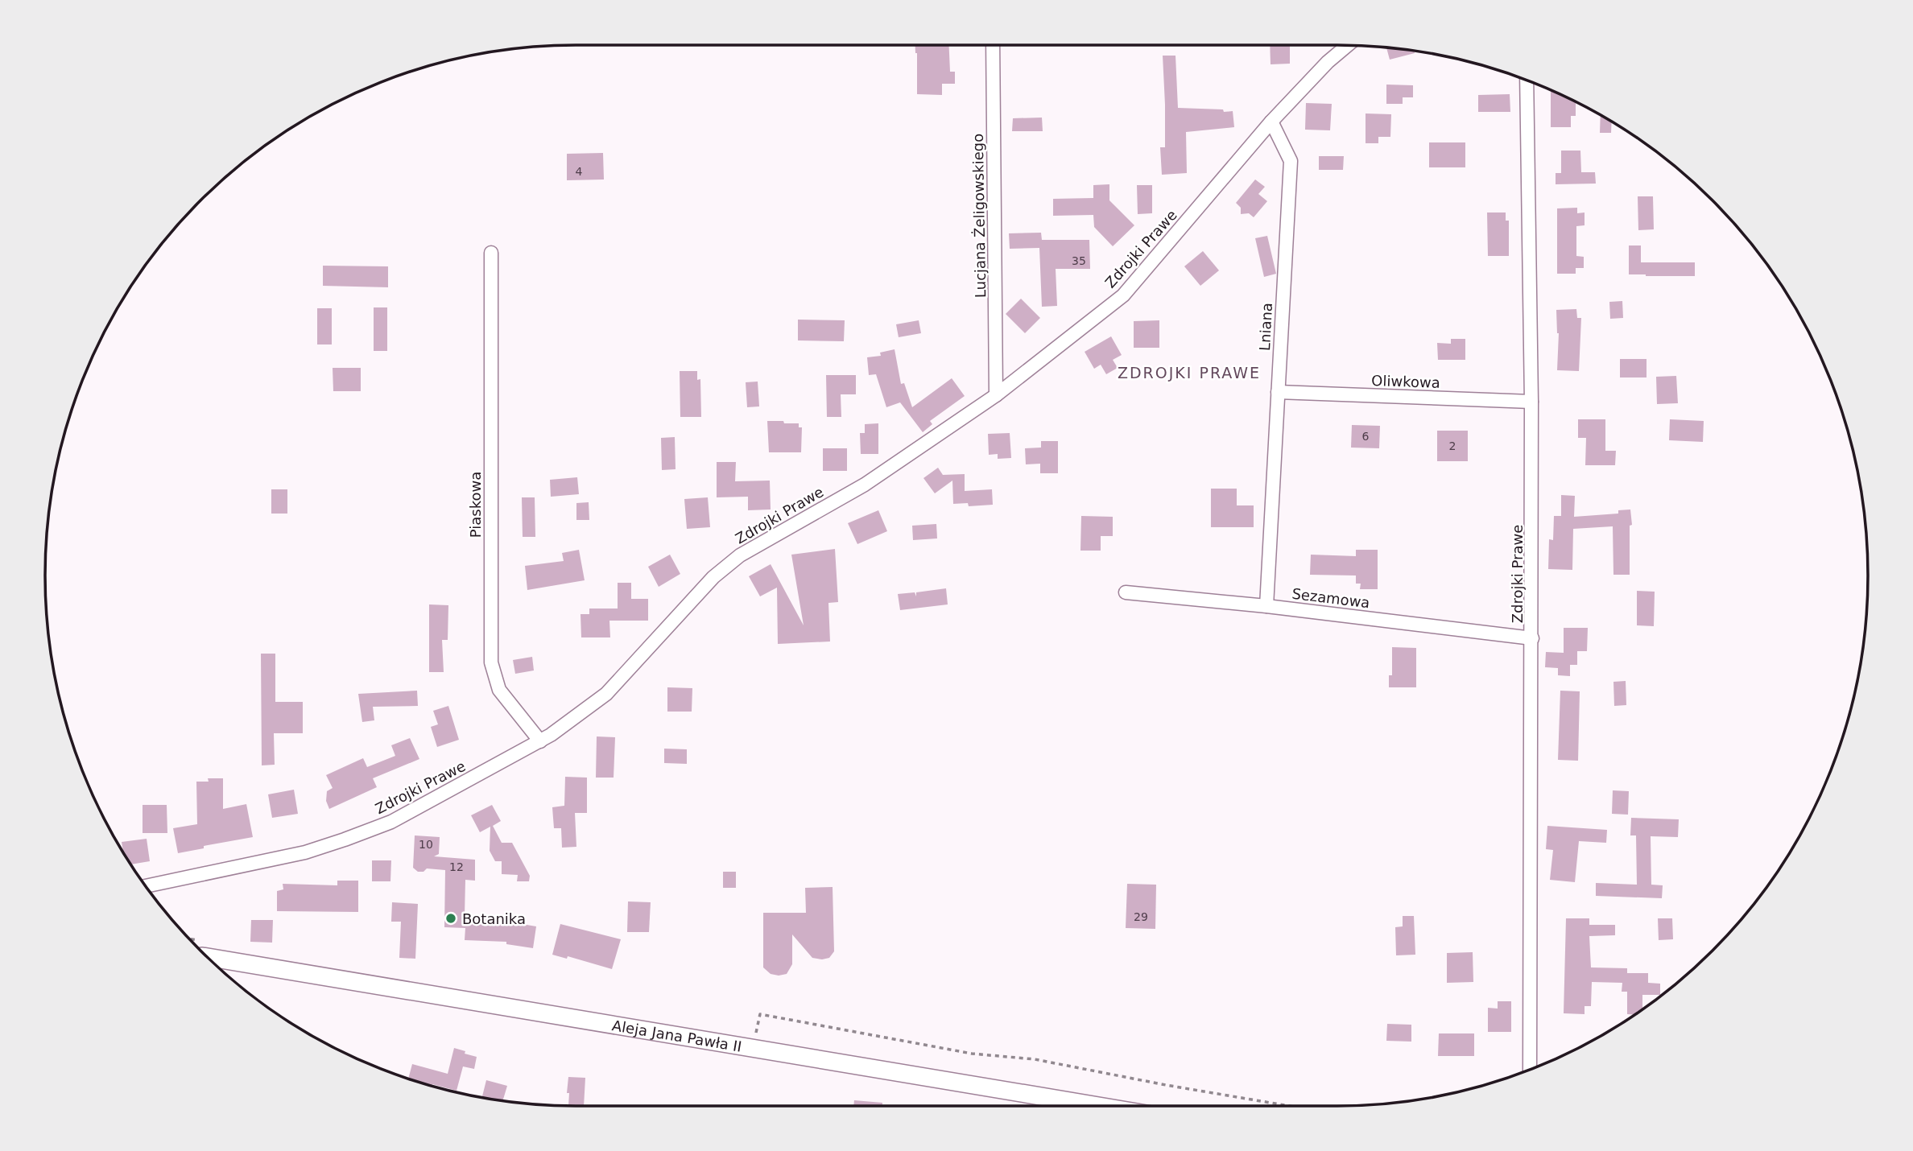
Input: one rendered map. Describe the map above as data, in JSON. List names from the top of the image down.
{
  "streets": {
    "main road": ["Aleja Jana Pawła II"],
    "street": [
      "Lucjana Żeligowskiego",
      "Zdrojki Prawe",
      "Lniana",
      "Oliwkowa",
      "Piaskowa",
      "Sezamowa"
    ]
  },
  "crossings": [
    ["Lucjana Żeligowskiego", "Zdrojki Prawe"],
    ["Zdrojki Prawe", "Lniana"],
    ["Zdrojki Prawe", "Oliwkowa"],
    ["Zdrojki Prawe", "Piaskowa"],
    ["Zdrojki Prawe", "Sezamowa"],
    ["Lniana", "Oliwkowa"],
    ["Lniana", "Sezamowa"]
  ],
  "districts": ["ZDROJKI PRAWE"],
  "places": ["Botanika"],
  "house_numbers": [
    "4",
    "35",
    "6",
    "2",
    "10",
    "12",
    "29"
  ]
}
